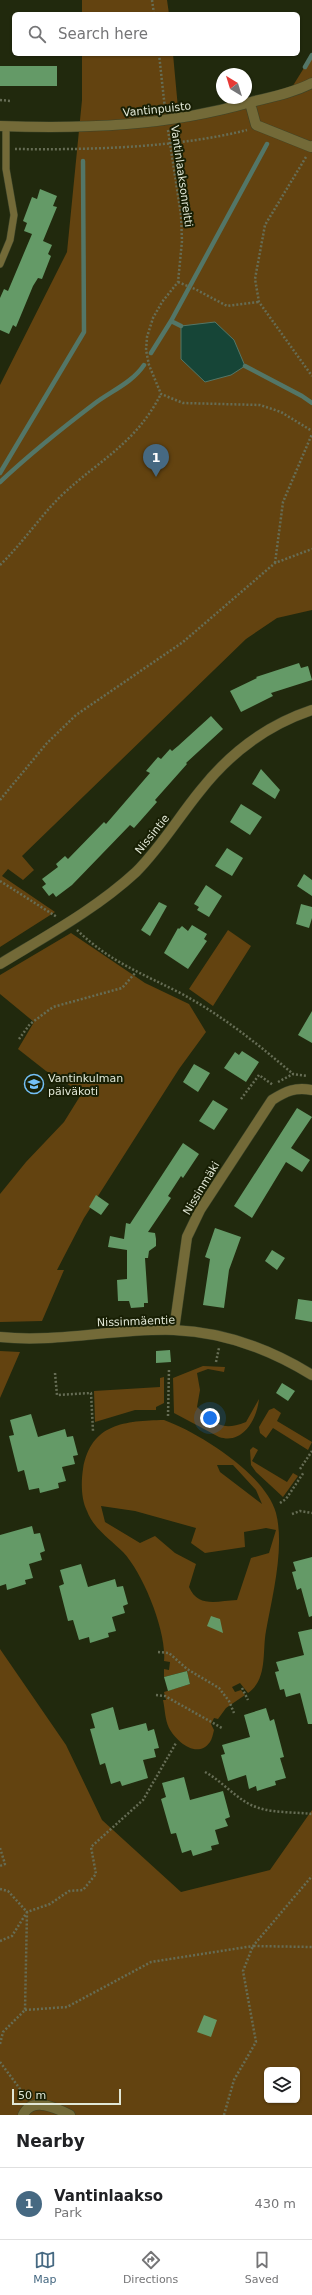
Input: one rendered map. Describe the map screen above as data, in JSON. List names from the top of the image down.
{
  "streets": {
    "street": [
      "Vantinpuisto",
      "Nissintie",
      "Nissinmäki",
      "Nissinmäentie"
    ],
    "path": ["Vantinlaaksonreitti"]
  },
  "crossings": [
    ["Vantinpuisto", "Vantinlaaksonreitti"],
    ["Nissinmäki", "Nissinmäentie"]
  ],
  "places": {
    "school or university": ["Vantinkulman päiväkoti"]
  },
  "scale_bar": "50 m",
  "north": "top left",
  "page": {
    "search": "Search here",
    "pins": "1",
    "scale": "50 m",
    "heading": "Nearby",
    "list": [
      {
        "mark": "1",
        "name": "Vantinlaakso",
        "note": "Park",
        "value": "430 m"
      }
    ],
    "nav": ["Map", "Directions", "Saved"]
  }
}
